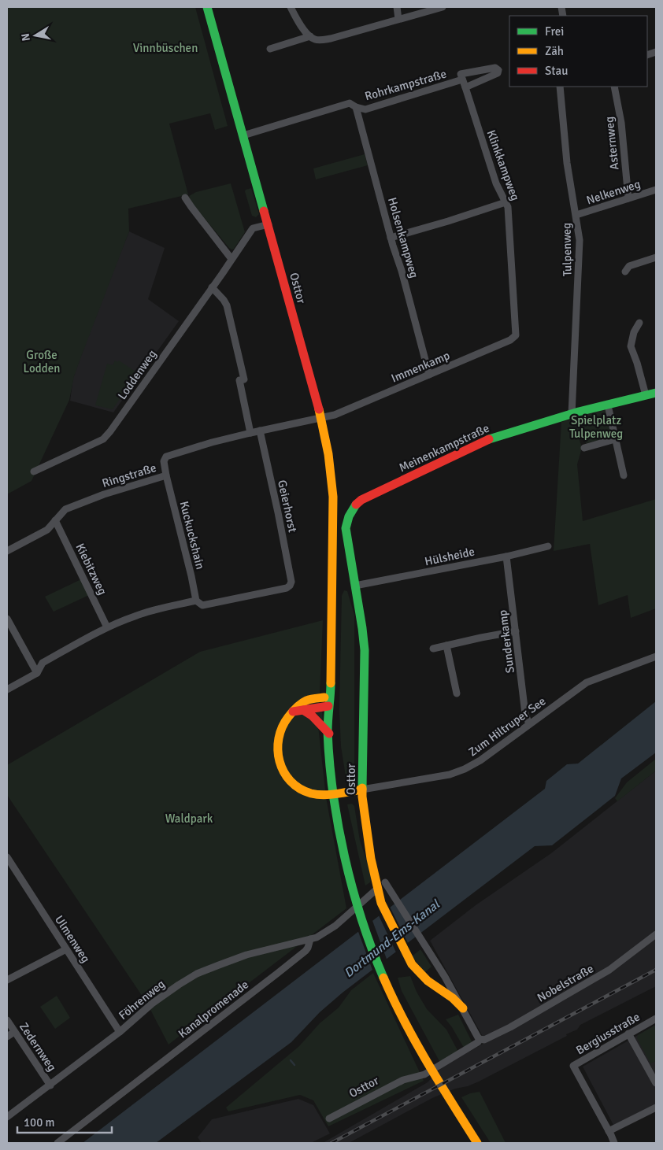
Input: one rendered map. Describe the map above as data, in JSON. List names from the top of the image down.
{
  "streets": {
    "main road": ["Osttor", "Meinenkampstraße"],
    "street": [
      "Rohrkampstraße",
      "Asternweg",
      "Klinkkampweg",
      "Nelkenweg",
      "Holsenkampweg",
      "Tulpenweg",
      "Immenkamp",
      "Loddenweg",
      "Ringstraße",
      "Geierhorst",
      "Kuckuckshain",
      "Hülsheide",
      "Kiebitzweg",
      "Sunderkamp",
      "Zum Hiltruper See",
      "Ulmenweg",
      "Nobelstraße",
      "Föhrenweg",
      "Kanalpromenade",
      "Bergiusstraße",
      "Zedernweg"
    ]
  },
  "crossings": [
    ["Rohrkampstraße", "Klinkkampweg"],
    ["Rohrkampstraße", "Holsenkampweg"],
    ["Rohrkampstraße", "Osttor"],
    ["Asternweg", "Nelkenweg"],
    ["Klinkkampweg", "Immenkamp"],
    ["Nelkenweg", "Tulpenweg"],
    ["Holsenkampweg", "Immenkamp"],
    ["Tulpenweg", "Meinenkampstraße"],
    ["Osttor", "Immenkamp"],
    ["Osttor", "Loddenweg"],
    ["Osttor", "Meinenkampstraße"],
    ["Osttor", "Ringstraße"],
    ["Osttor", "Hülsheide"],
    ["Osttor", "Zum Hiltruper See"],
    ["Osttor", "Nobelstraße"],
    ["Immenkamp", "Ringstraße"],
    ["Ringstraße", "Geierhorst"],
    ["Ringstraße", "Kuckuckshain"],
    ["Ringstraße", "Kiebitzweg"],
    ["Geierhorst", "Kuckuckshain"],
    ["Hülsheide", "Sunderkamp"],
    ["Sunderkamp", "Zum Hiltruper See"],
    ["Ulmenweg", "Föhrenweg"],
    ["Föhrenweg", "Kanalpromenade"],
    ["Föhrenweg", "Zedernweg"]
  ],
  "water": ["Dortmund-Ems-Kanal"],
  "parks": [
    "Vinnbüschen",
    "Große Lodden",
    "Spielplatz Tulpenweg",
    "Waldpark"
  ],
  "legend": ["Frei", "Zäh", "Stau"],
  "scale_bar": "100 m",
  "north": "left"
}
